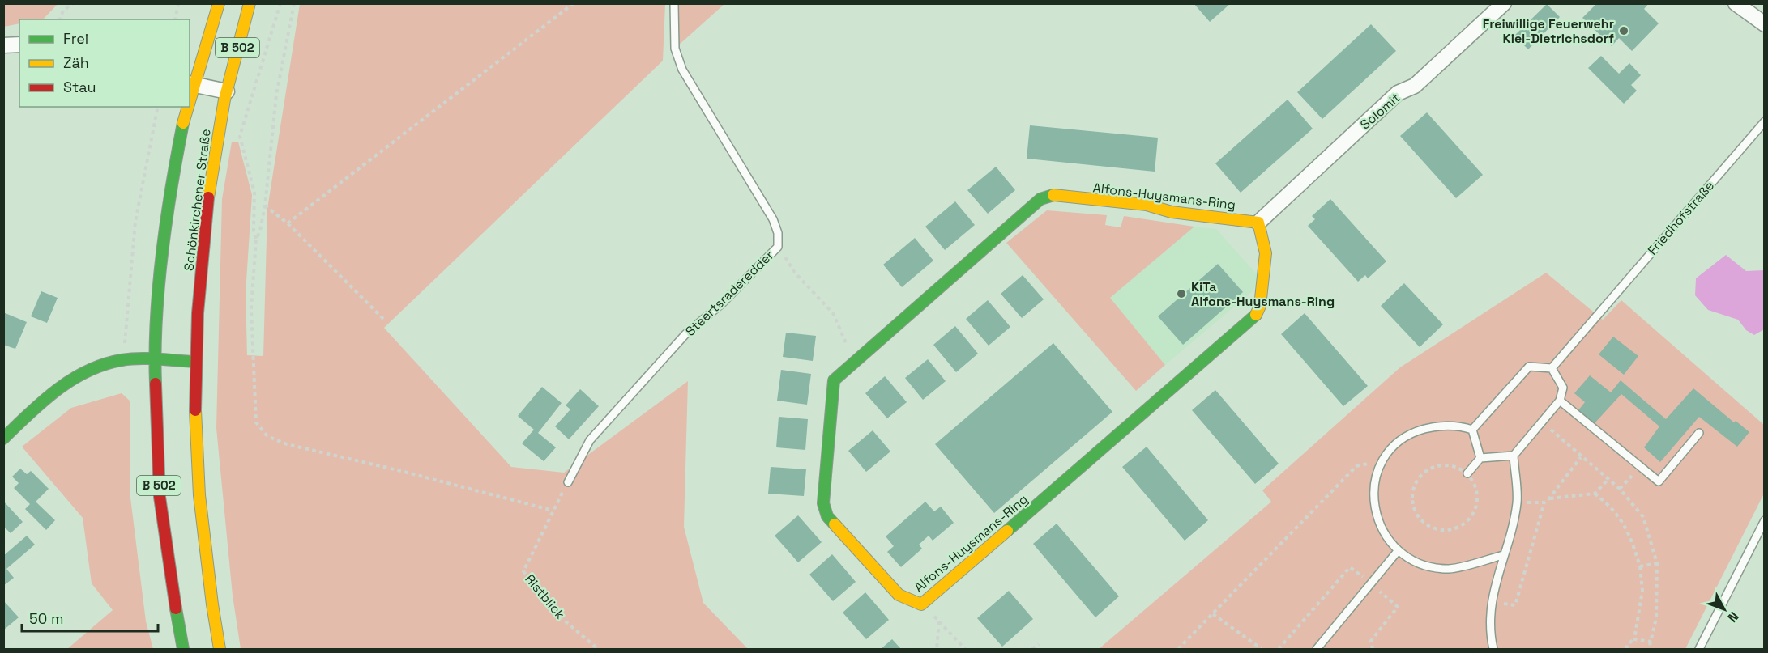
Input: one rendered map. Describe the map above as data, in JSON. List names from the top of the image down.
{
  "streets": {
    "main road": ["B 502", "Alfons-Huysmans-Ring", "Schönkirchener Straße"],
    "street": ["Solomit"],
    "lane": ["Friedhofstraße", "Steertsraderedder"],
    "path": ["Ristblick"]
  },
  "crossings": [
    ["B 502", "Schönkirchener Straße"],
    ["Solomit", "Alfons-Huysmans-Ring"],
    ["Steertsraderedder", "Ristblick"]
  ],
  "places": ["Freiwillige Feuerwehr Kiel-Dietrichsdorf", "KiTa Alfons-Huysmans-Ring"],
  "legend": ["Frei", "Zäh", "Stau"],
  "scale_bar": "50 m",
  "north": "bottom right"
}
